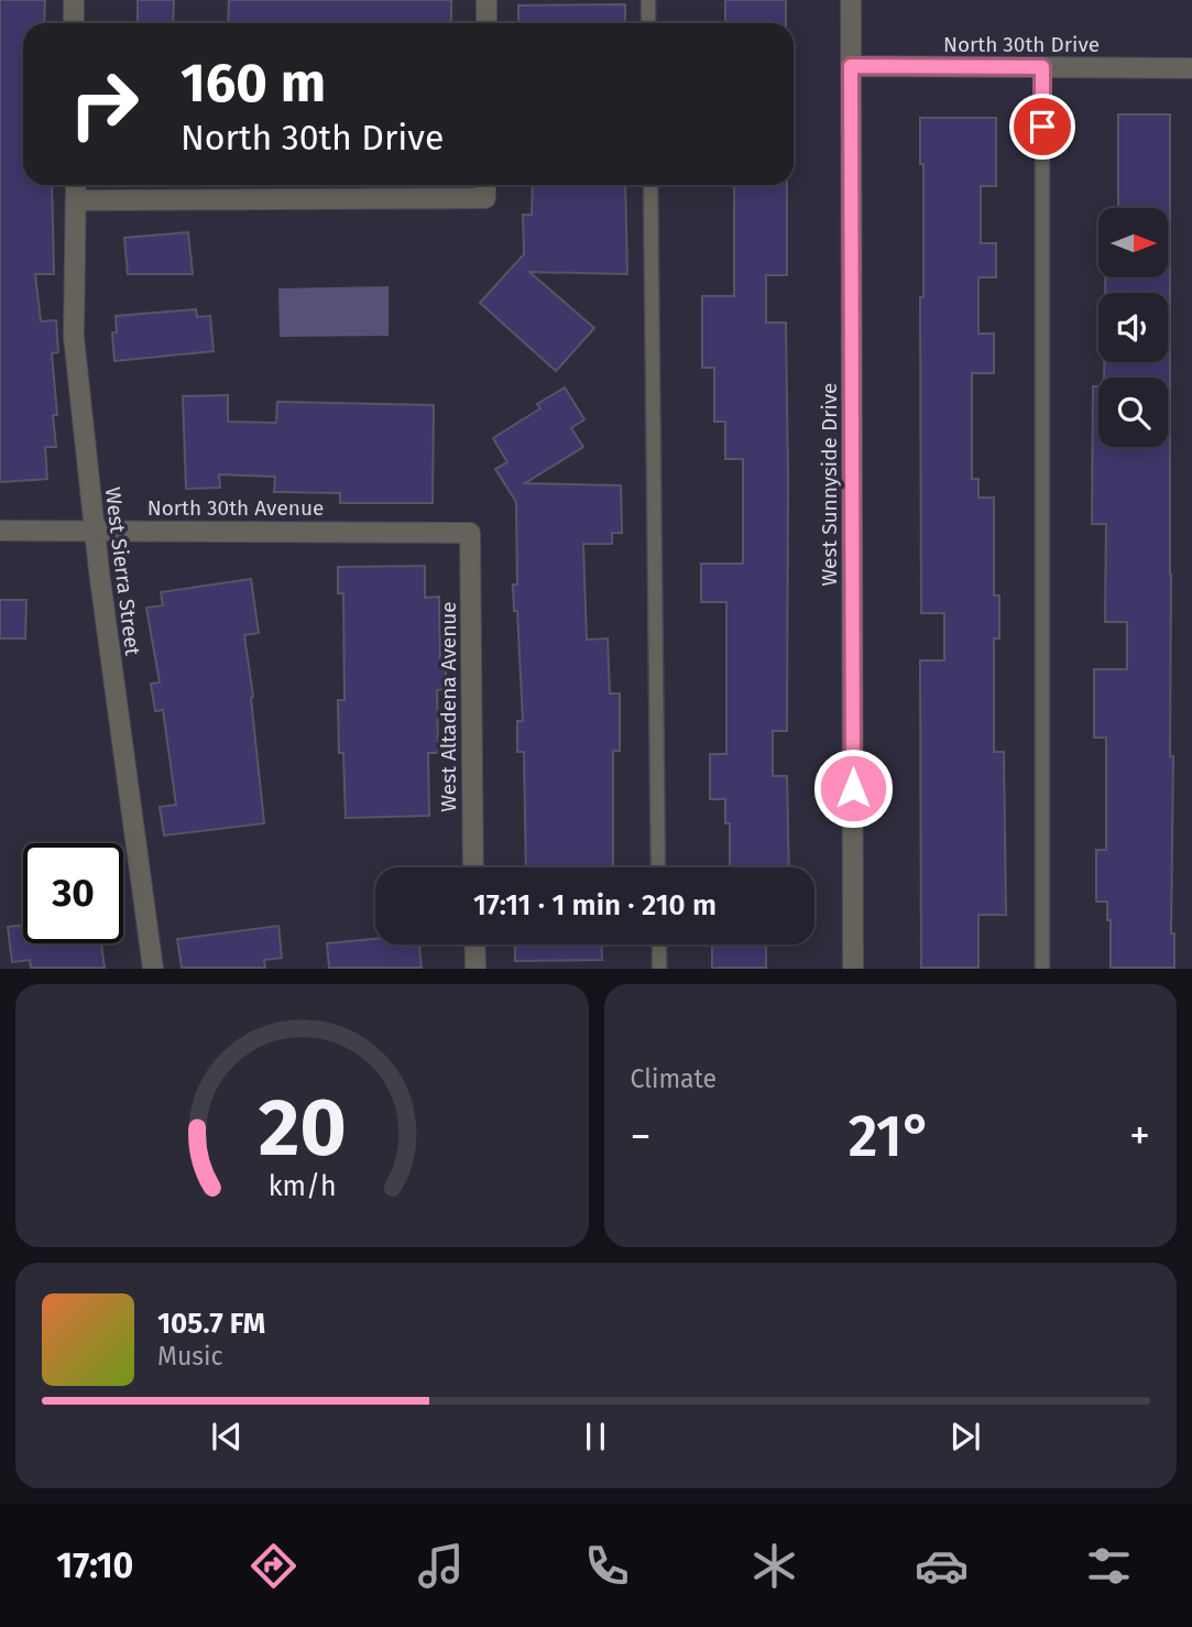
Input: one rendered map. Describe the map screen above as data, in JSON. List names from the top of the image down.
{
  "streets": {
    "street": [
      "North 30th Drive",
      "West Sunnyside Drive",
      "North 30th Avenue",
      "West Sierra Street",
      "West Altadena Avenue"
    ]
  },
  "crossings": [
    ["North 30th Drive", "West Sunnyside Drive"],
    ["North 30th Avenue", "West Sierra Street"],
    ["North 30th Avenue", "West Altadena Avenue"]
  ],
  "north": "right",
  "page": {
    "turn": ["160 m", "North 30th Drive"],
    "limit": "30",
    "trip": "17:11 · 1 min · 210 m",
    "tile": "Climate",
    "heat": ["−", "21°", "+"],
    "song": ["105.7 FM", "Music"],
    "tabs": "17:10",
    "gauge": ["20", "km/h"]
  }
}
